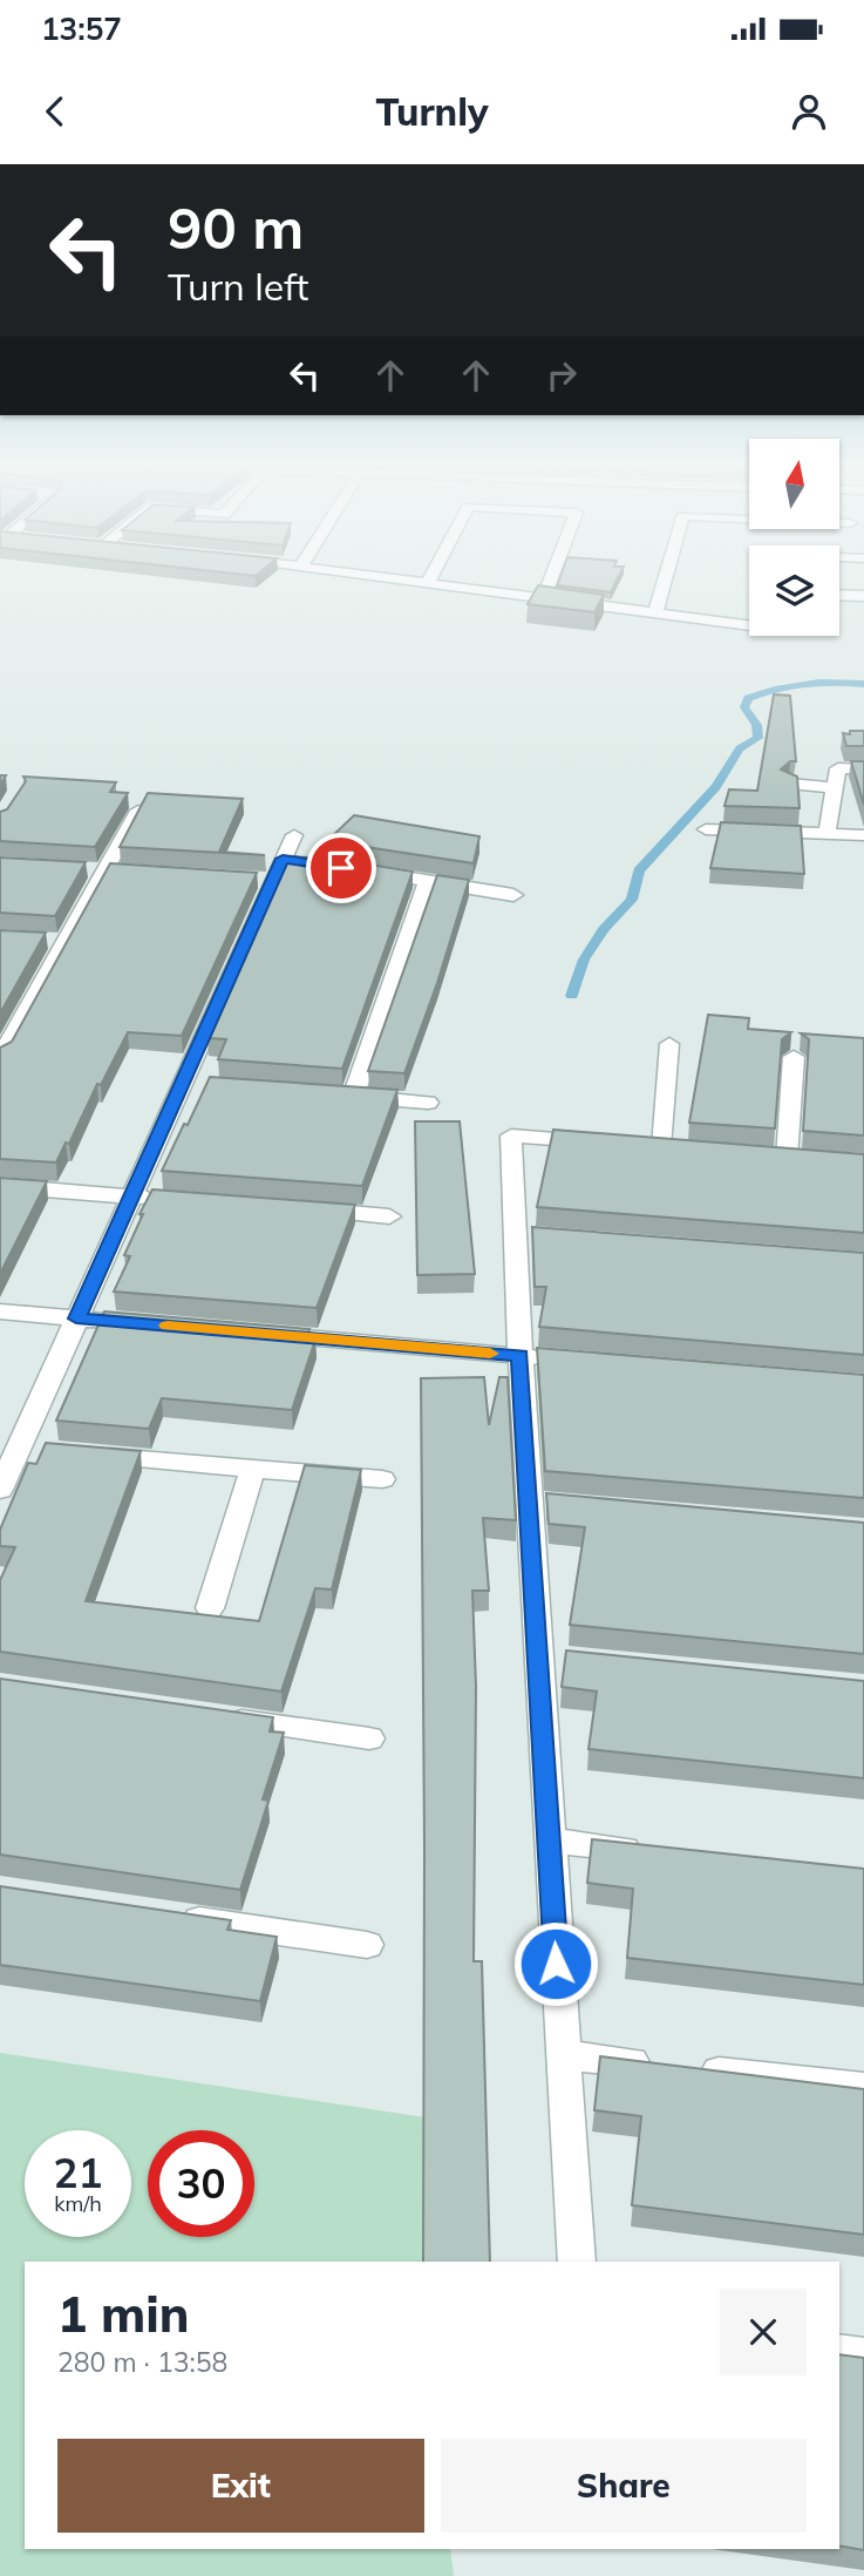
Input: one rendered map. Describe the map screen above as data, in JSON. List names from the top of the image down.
{
  "north": "top",
  "page": {
    "status": "13:57",
    "header": "Turnly",
    "turn": ["90 m", "Turn left"],
    "speed": "21 km/h",
    "limit": "30",
    "heading": ["1 min", "280 m · 13:58"],
    "buttons": ["Exit", "Share"]
  }
}
